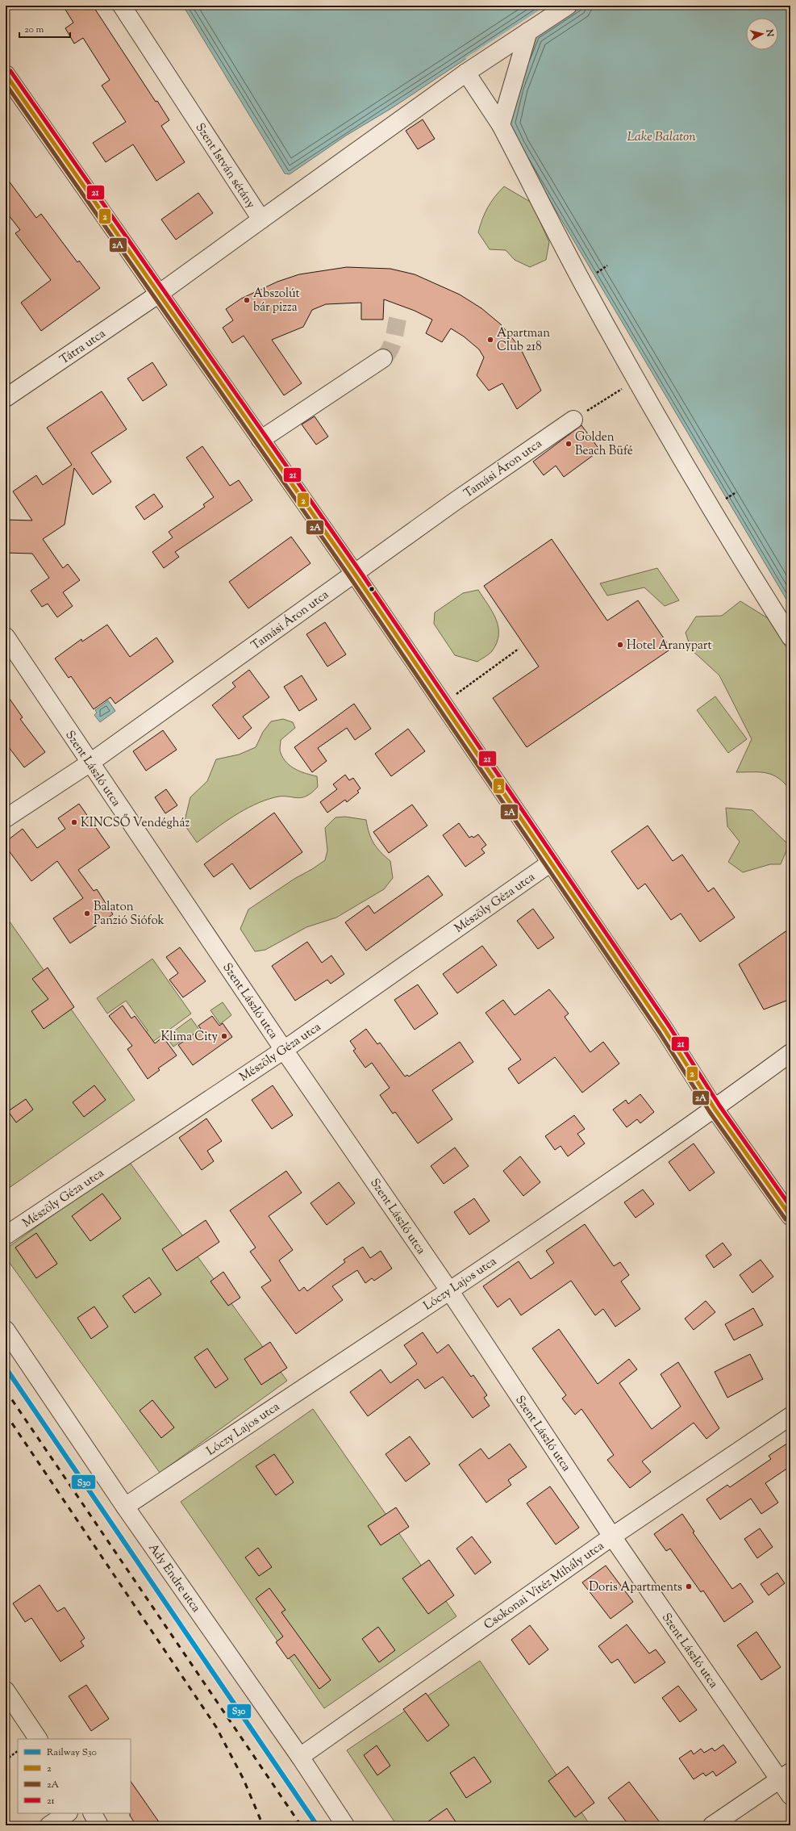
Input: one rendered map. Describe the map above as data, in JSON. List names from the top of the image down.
{
  "streets": {
    "street": [
      "Szent István sétány",
      "Tátra utca",
      "Tamási Áron utca",
      "Szent László utca",
      "Mészöly Géza utca",
      "Lóczy Lajos utca",
      "Ady Endre utca",
      "Csokonai Vitéz Mihály utca"
    ]
  },
  "crossings": [
    ["Szent István sétány", "Tátra utca"],
    ["Tamási Áron utca", "Szent László utca"],
    ["Szent László utca", "Mészöly Géza utca"],
    ["Szent László utca", "Lóczy Lajos utca"],
    ["Szent László utca", "Csokonai Vitéz Mihály utca"],
    ["Lóczy Lajos utca", "Ady Endre utca"],
    ["Ady Endre utca", "Csokonai Vitéz Mihály utca"]
  ],
  "water": ["Lake Balaton"],
  "places": [
    "Abszolút bár pizza",
    "Apartman Club 218",
    "Golden Beach Büfé",
    "Hotel Aranypart",
    "KINCSŐ Vendégház",
    "Balaton Panzió Siófok",
    "Klima City",
    "Doris Apartments"
  ],
  "lines": [
    "transit line 21",
    "transit line 2",
    "transit line 2A",
    "rail line S30"
  ],
  "legend": [
    "Railway S30",
    "2",
    "2A",
    "21"
  ],
  "scale_bar": "20 m",
  "north": "right"
}
